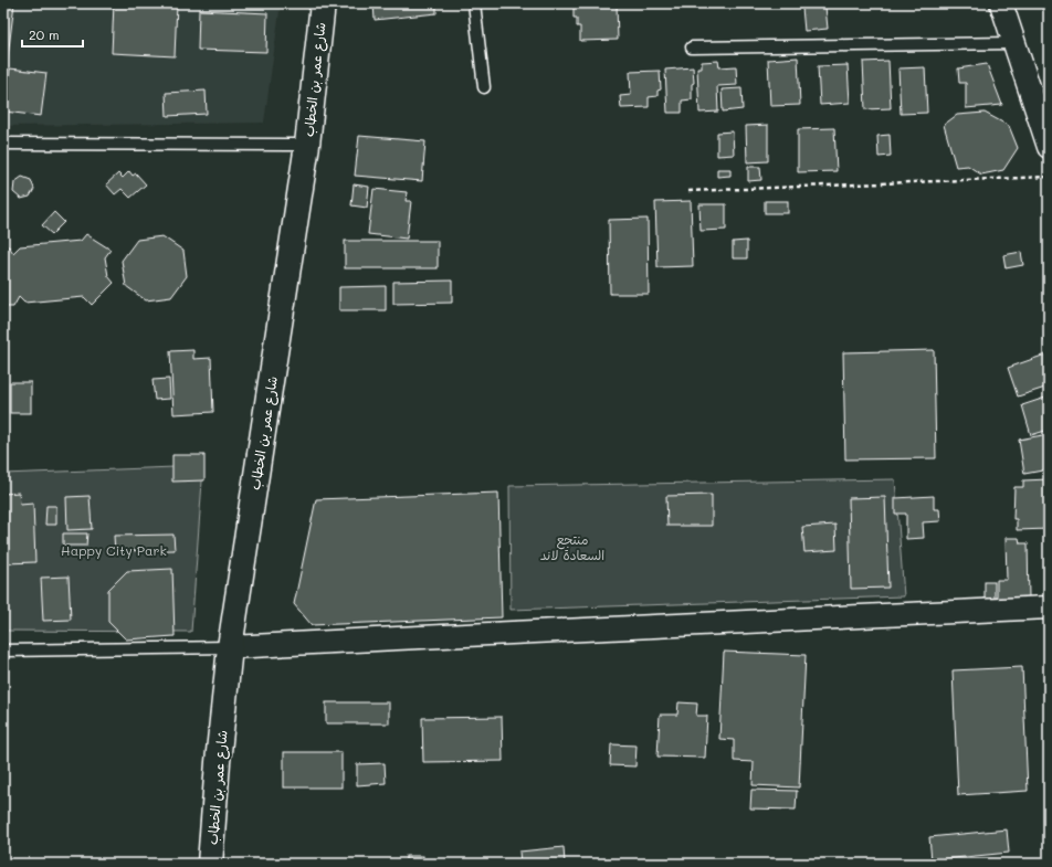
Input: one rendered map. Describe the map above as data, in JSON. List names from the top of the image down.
{
  "streets": {
    "main road": ["شارع عمر بن الخطاب"]
  },
  "parks": ["منتجع السعادة لاند", "Happy City Park"],
  "scale_bar": "20 m"
}
